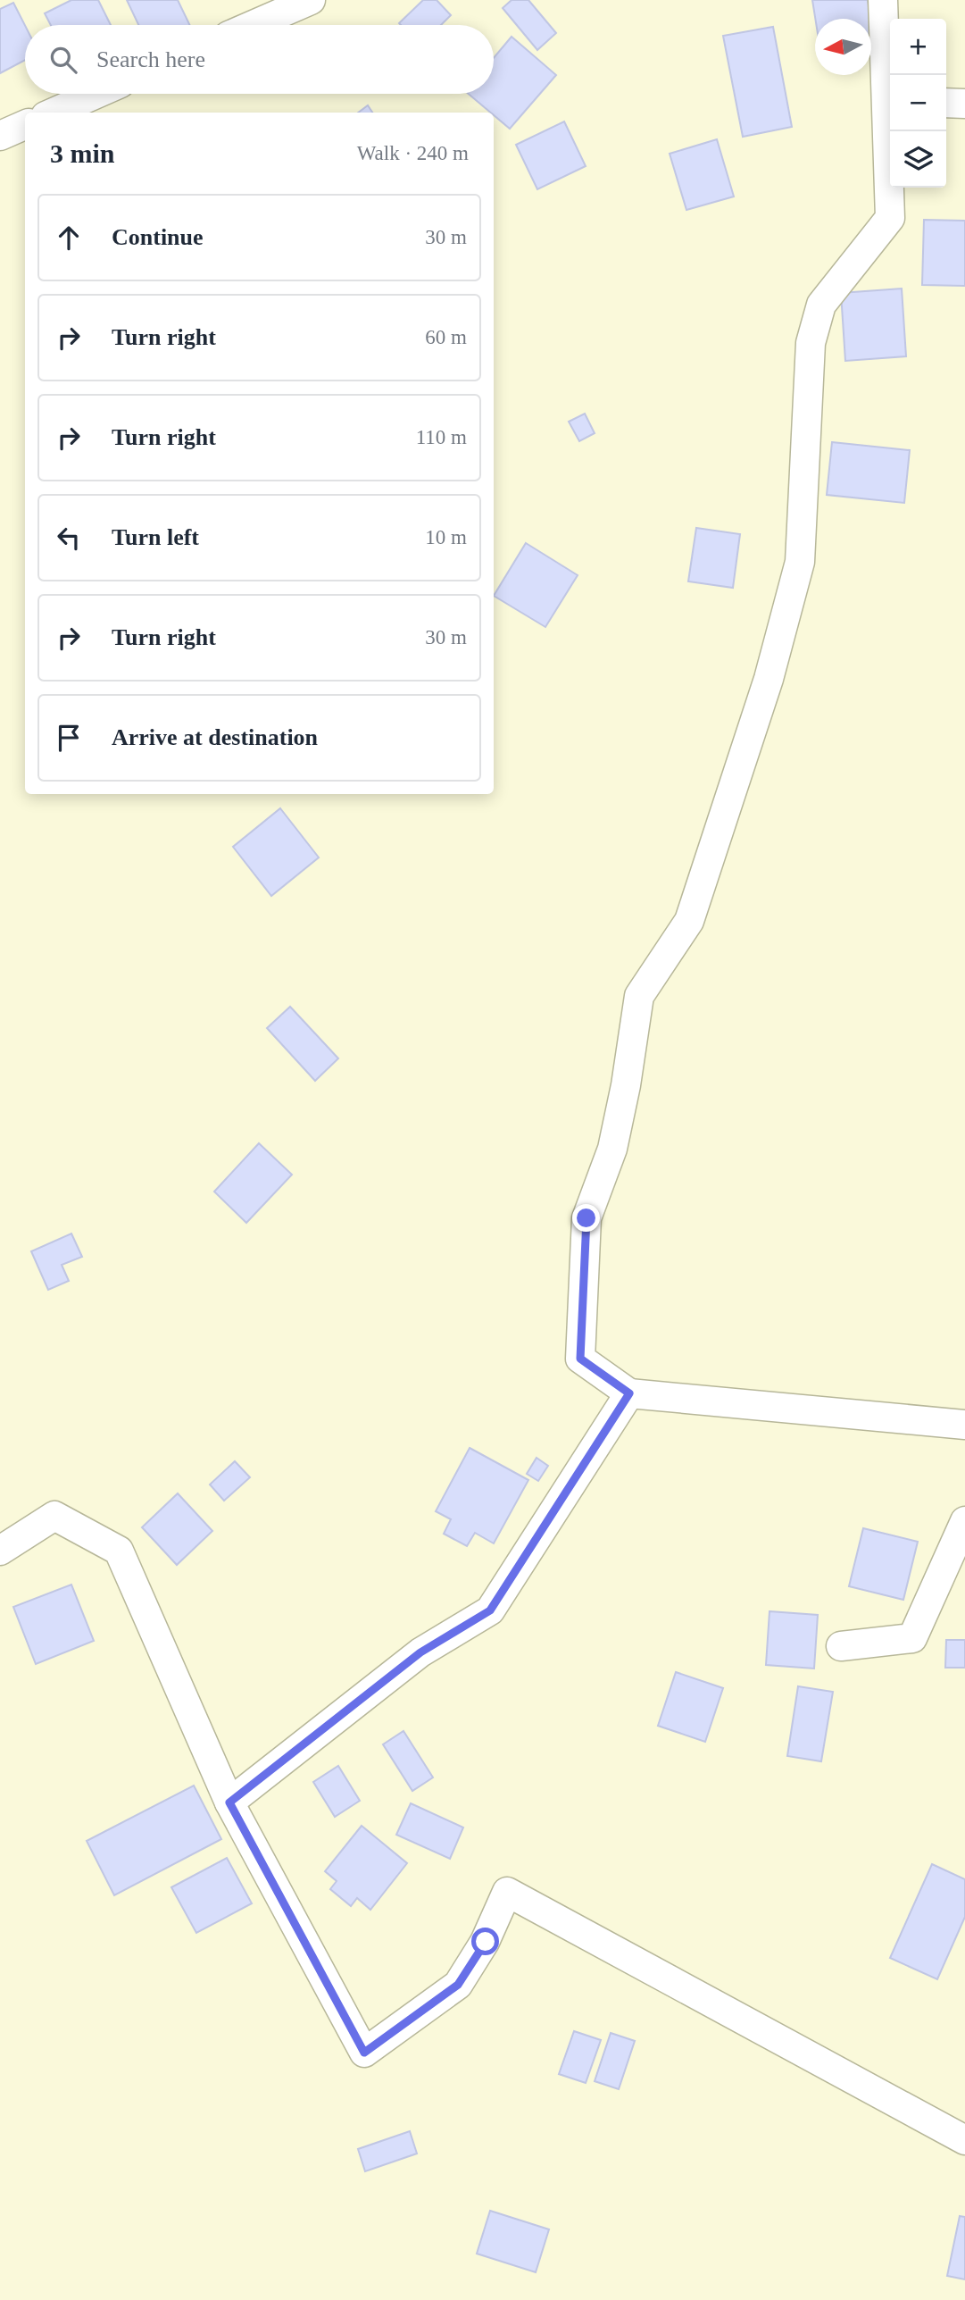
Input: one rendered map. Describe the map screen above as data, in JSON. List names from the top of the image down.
{
  "north": "left",
  "page": {
    "map_buttons": ["+", "−"],
    "search": "Search here",
    "heading": ["3 min", "Walk · 240 m"],
    "list": [
      ["Continue", "30 m"],
      ["Turn right", "60 m"],
      ["Turn right", "110 m"],
      ["Turn left", "10 m"],
      ["Turn right", "30 m"],
      "Arrive at destination"
    ]
  }
}
